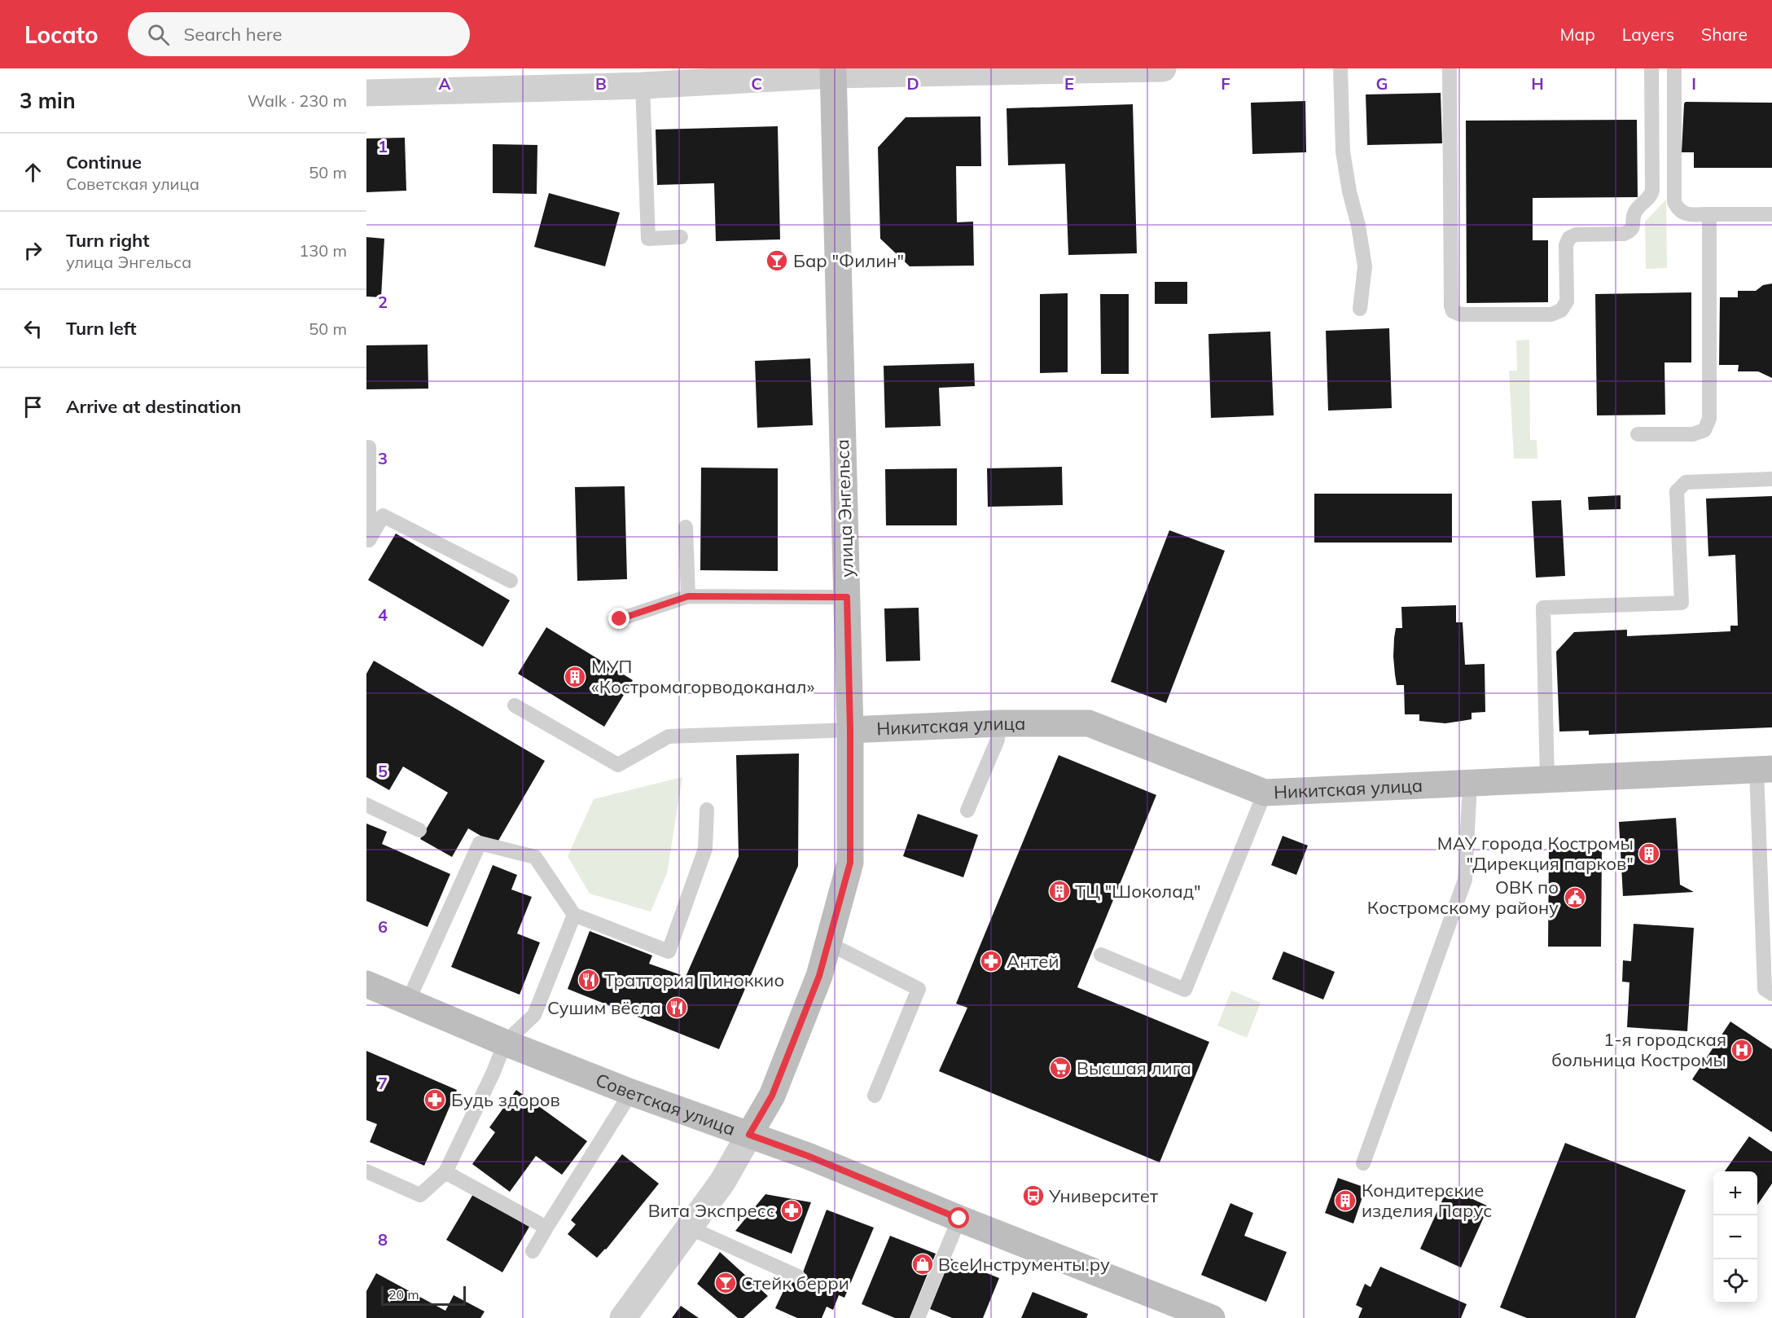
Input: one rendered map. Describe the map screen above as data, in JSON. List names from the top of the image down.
{
  "streets": {
    "main road": ["улица Энгельса", "Никитская улица", "Советская улица"]
  },
  "crossings": [
    ["улица Энгельса", "Никитская улица"],
    ["улица Энгельса", "Советская улица"]
  ],
  "places": {
    "bar": ["Бар \"Филин\"", "Стейк берри"],
    "building": [
      "МУП «Костромагорводоканал»",
      "МАУ города Костромы \"Дирекция парков\"",
      "ТЦ \"Шоколад\"",
      "Кондитерские изделия Парус"
    ],
    "public building": ["ОВК по Костромскому району"],
    "pharmacy": ["Антей", "Будь здоров", "Вита Экспресс"],
    "restaurant": ["Траттория Пиноккио", "Сушим вёсла"],
    "hospital": ["1-я городская больница Костромы"],
    "supermarket": ["Высшая лига"],
    "bus stop": ["Университет"],
    "shop": ["ВсеИнструменты.ру"]
  },
  "scale_bar": "20 m",
  "page": {
    "header": "Locato",
    "search": "Search here",
    "nav": ["Map", "Layers", "Share"],
    "heading": ["3 min", "Walk · 230 m"],
    "list": [
      ["Continue", "Советская улица", "50 m"],
      ["Turn right", "улица Энгельса", "130 m"],
      ["Turn left", "50 m"],
      "Arrive at destination"
    ],
    "map_buttons": ["+", "−"],
    "scale": "20 m"
  },
  "grid": {
    "columns": [
      "A",
      "B",
      "C",
      "D",
      "E",
      "F",
      "G",
      "H",
      "I"
    ],
    "rows": [
      "1",
      "2",
      "3",
      "4",
      "5",
      "6",
      "7",
      "8"
    ]
  }
}
